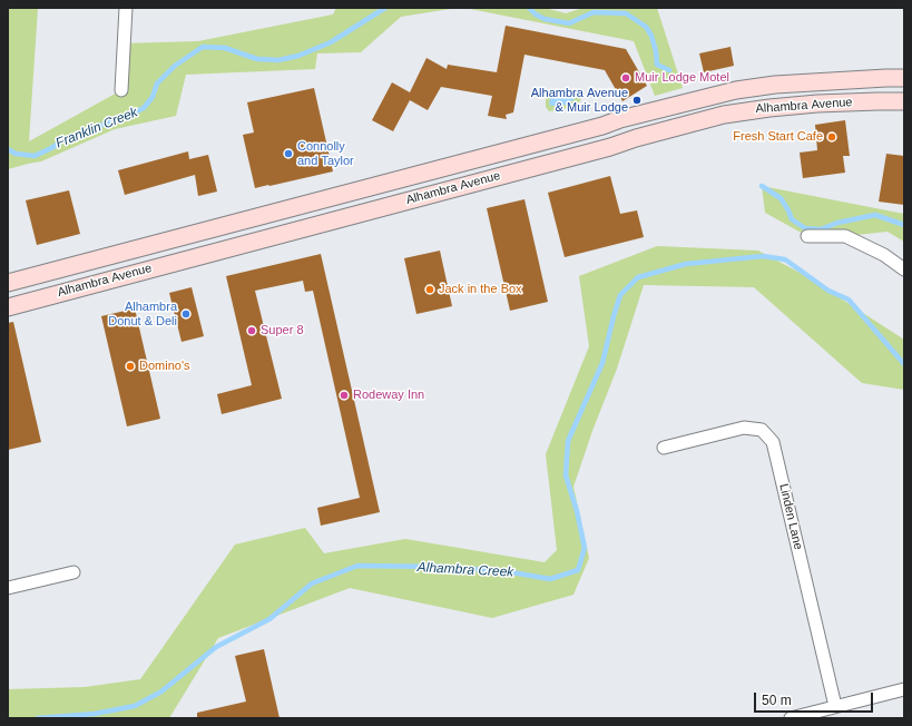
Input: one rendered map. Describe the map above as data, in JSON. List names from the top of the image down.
{
  "streets": {
    "main road": ["Alhambra Avenue"],
    "street": ["Linden Lane"]
  },
  "water": ["Franklin Creek", "Alhambra Creek"],
  "places": [
    "Muir Lodge Motel",
    "Alhambra Avenue & Muir Lodge",
    "Fresh Start Cafe",
    "Connolly and Taylor",
    "Jack in the Box",
    "Alhambra Donut & Deli",
    "Super 8",
    "Domino's",
    "Rodeway Inn"
  ],
  "scale_bar": "50 m"
}
